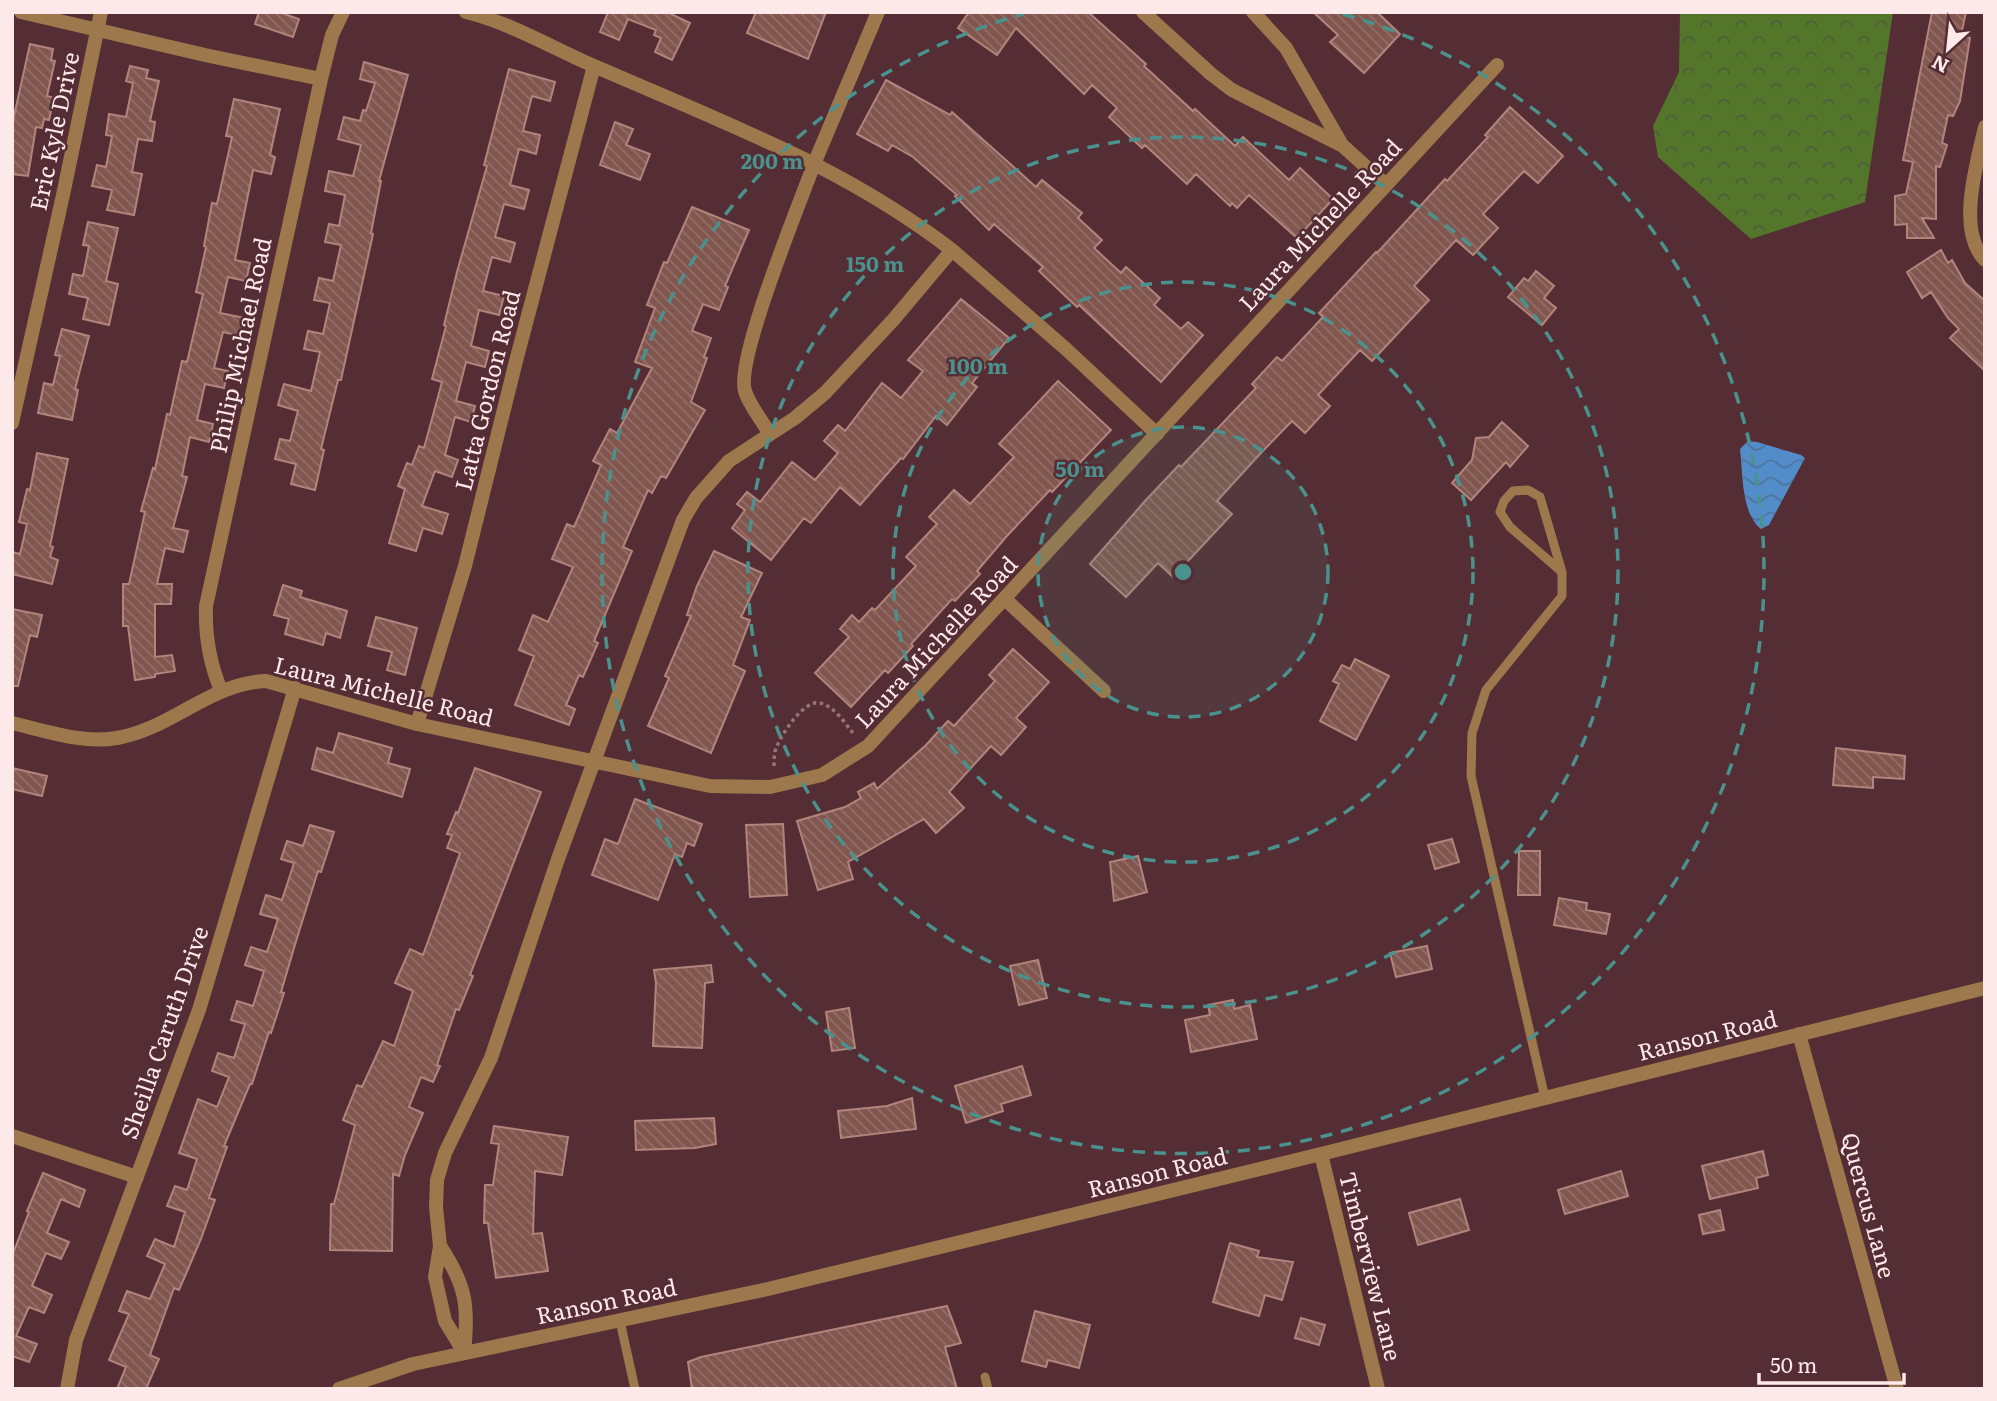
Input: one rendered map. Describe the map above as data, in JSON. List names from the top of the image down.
{
  "streets": {
    "street": [
      "Eric Kyle Drive",
      "Laura Michelle Road",
      "Philip Michael Road",
      "Latta Gordon Road",
      "Sheilla Caruth Drive",
      "Ranson Road",
      "Quercus Lane",
      "Timberview Lane"
    ]
  },
  "crossings": [
    ["Laura Michelle Road", "Philip Michael Road"],
    ["Laura Michelle Road", "Latta Gordon Road"],
    ["Laura Michelle Road", "Sheilla Caruth Drive"],
    ["Ranson Road", "Quercus Lane"],
    ["Ranson Road", "Timberview Lane"]
  ],
  "scale_bar": "50 m",
  "north": "bottom left",
  "rings": [
    "200 m",
    "150 m",
    "100 m",
    "50 m"
  ]
}
